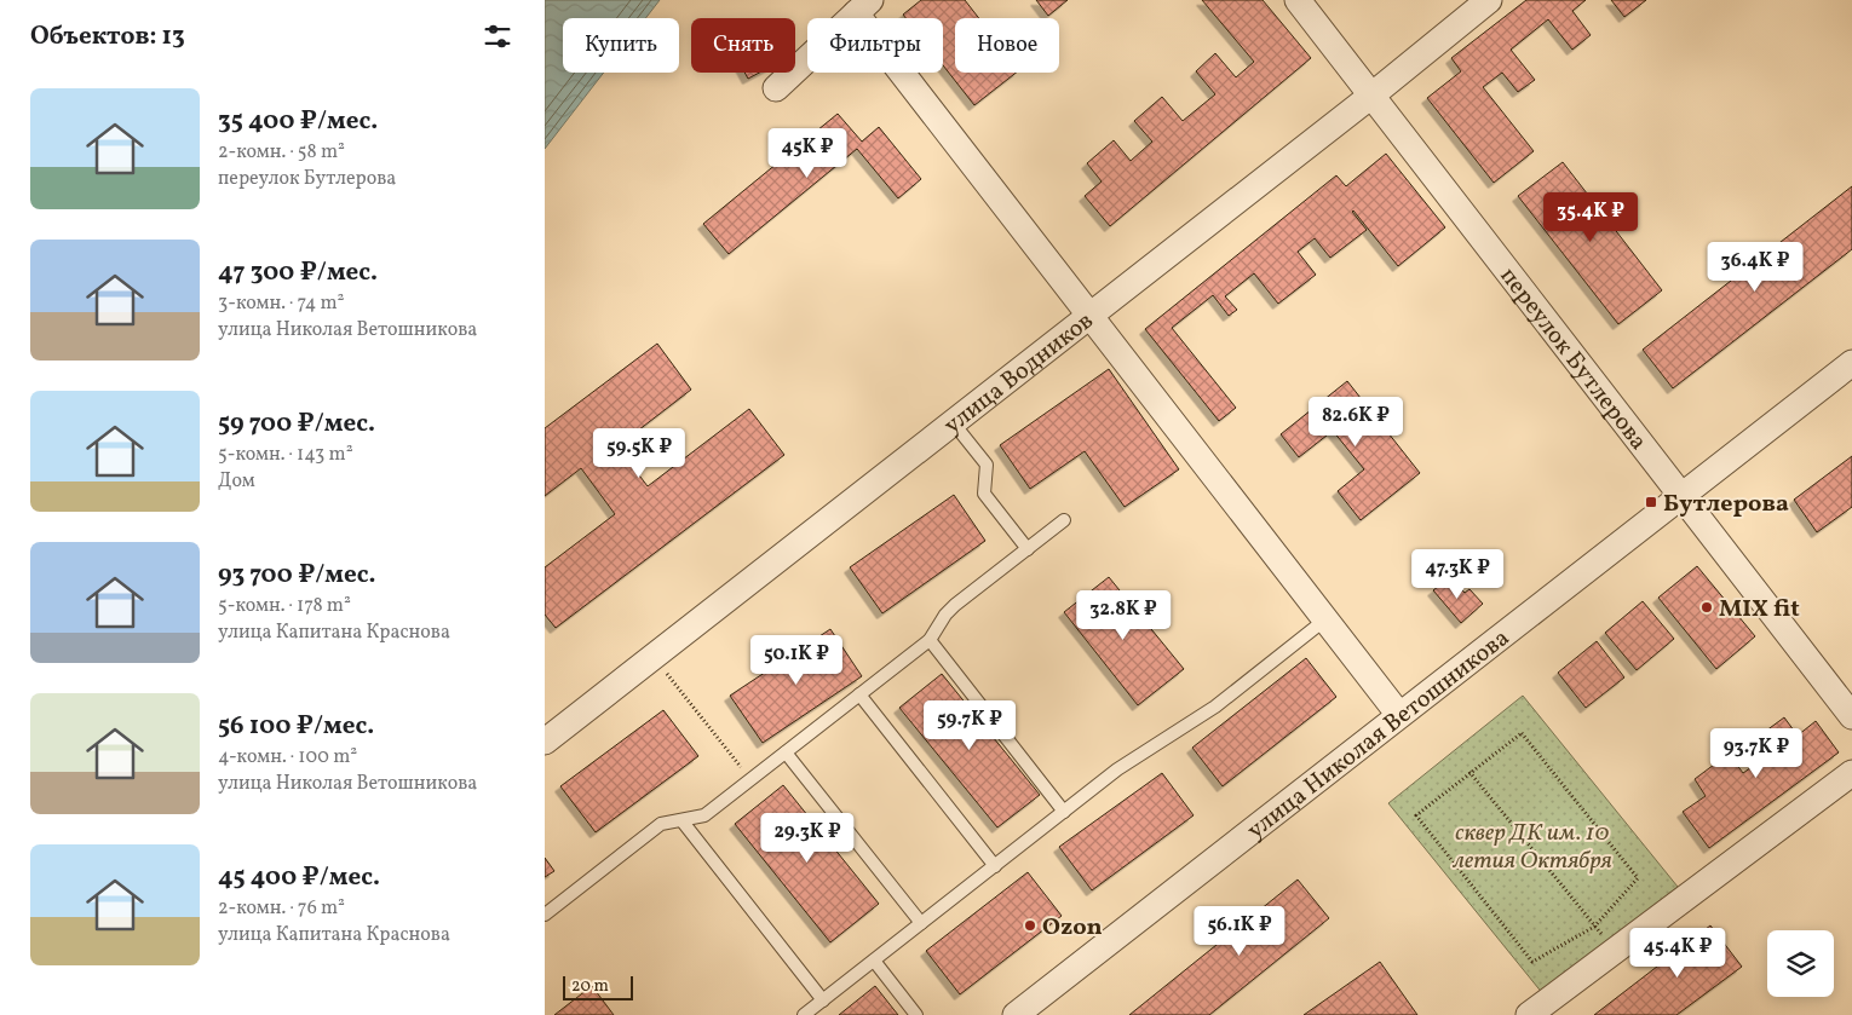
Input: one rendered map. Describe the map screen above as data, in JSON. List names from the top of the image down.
{
  "streets": {
    "street": ["переулок Бутлерова", "улица Водников", "улица Николая Ветошникова"]
  },
  "crossings": [
    ["переулок Бутлерова", "улица Водников"],
    ["переулок Бутлерова", "улица Николая Ветошникова"]
  ],
  "parks": ["сквер ДК им. 10 летия Октября"],
  "places": {
    "transit": ["Бутлерова"],
    "other": ["MIX fit", "Ozon"]
  },
  "scale_bar": "20 m",
  "page": {
    "heading": "Объектов: 13",
    "chip": [
      "Купить",
      "Снять",
      "Фильтры",
      "Новое"
    ],
    "list": [
      {
        "name": "35 400 ₽/мес.",
        "note": "2-комн. · 58 m² · переулок Бутлерова"
      },
      {
        "name": "47 300 ₽/мес.",
        "note": "3-комн. · 74 m² · улица Николая Ветошникова"
      },
      {
        "name": "59 700 ₽/мес.",
        "note": "5-комн. · 143 m² · Дом"
      },
      {
        "name": "93 700 ₽/мес.",
        "note": "5-комн. · 178 m² · улица Капитана Краснова"
      },
      {
        "name": "56 100 ₽/мес.",
        "note": "4-комн. · 100 m² · улица Николая Ветошникова"
      },
      {
        "name": "45 400 ₽/мес.",
        "note": "2-комн. · 76 m² · улица Капитана Краснова"
      }
    ],
    "price": [
      "45K ₽",
      "35.4K ₽",
      "36.4K ₽",
      "82.6K ₽",
      "59.5K ₽",
      "47.3K ₽",
      "32.8K ₽",
      "50.1K ₽",
      "59.7K ₽",
      "93.7K ₽",
      "29.3K ₽",
      "56.1K ₽",
      "45.4K ₽"
    ],
    "scale": "20 m"
  }
}
